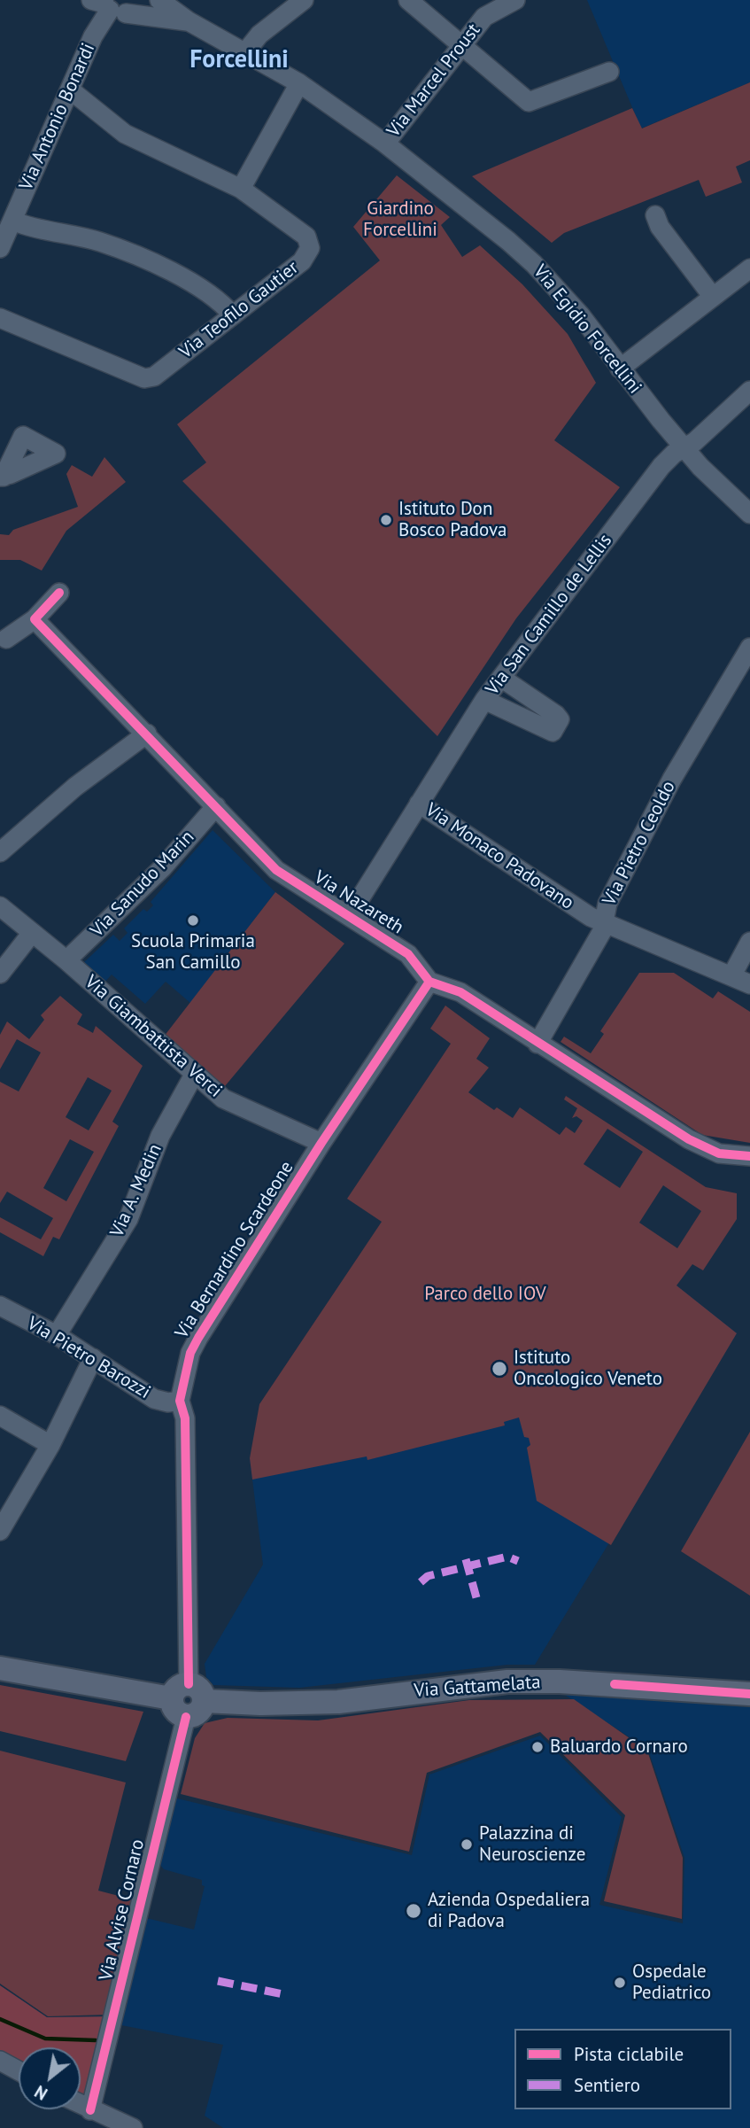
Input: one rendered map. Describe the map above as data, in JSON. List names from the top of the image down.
{
  "streets": {
    "main road": ["Via Gattamelata"],
    "street": [
      "Via Marcel Proust",
      "Via Antonio Bonardi",
      "Via Teofilo Gautier",
      "Via Egidio Forcellini",
      "Via San Camillo de Lellis",
      "Via Pietro Ceoldo",
      "Via Monaco Padovano",
      "Via Sanudo Marin",
      "Via Nazareth",
      "Via Giambattista Verci",
      "Via A. Medin",
      "Via Bernardino Scardeone",
      "Via Pietro Barozzi",
      "Via Alvise Cornaro"
    ]
  },
  "crossings": [
    ["Via Marcel Proust", "Via Egidio Forcellini"],
    ["Via Antonio Bonardi", "Via Teofilo Gautier"],
    ["Via Antonio Bonardi", "Via Egidio Forcellini"],
    ["Via Egidio Forcellini", "Via San Camillo de Lellis"],
    ["Via San Camillo de Lellis", "Via Monaco Padovano"],
    ["Via San Camillo de Lellis", "Via Nazareth"],
    ["Via Pietro Ceoldo", "Via Monaco Padovano"],
    ["Via Sanudo Marin", "Via Nazareth"],
    ["Via Sanudo Marin", "Via Giambattista Verci"],
    ["Via Nazareth", "Via Bernardino Scardeone"],
    ["Via Giambattista Verci", "Via A. Medin"],
    ["Via Giambattista Verci", "Via Bernardino Scardeone"],
    ["Via A. Medin", "Via Pietro Barozzi"],
    ["Via Bernardino Scardeone", "Via Pietro Barozzi"],
    ["Via Bernardino Scardeone", "Via Gattamelata"]
  ],
  "districts": ["Forcellini"],
  "parks": ["Giardino Forcellini", "Parco dello IOV"],
  "places": [
    "Istituto Don Bosco Padova",
    "Scuola Primaria San Camillo",
    "Istituto Oncologico Veneto",
    "Baluardo Cornaro",
    "Palazzina di Neuroscienze",
    "Azienda Ospedaliera di Padova",
    "Ospedale Pediatrico"
  ],
  "legend": ["Pista ciclabile", "Sentiero"],
  "north": "bottom left"
}
